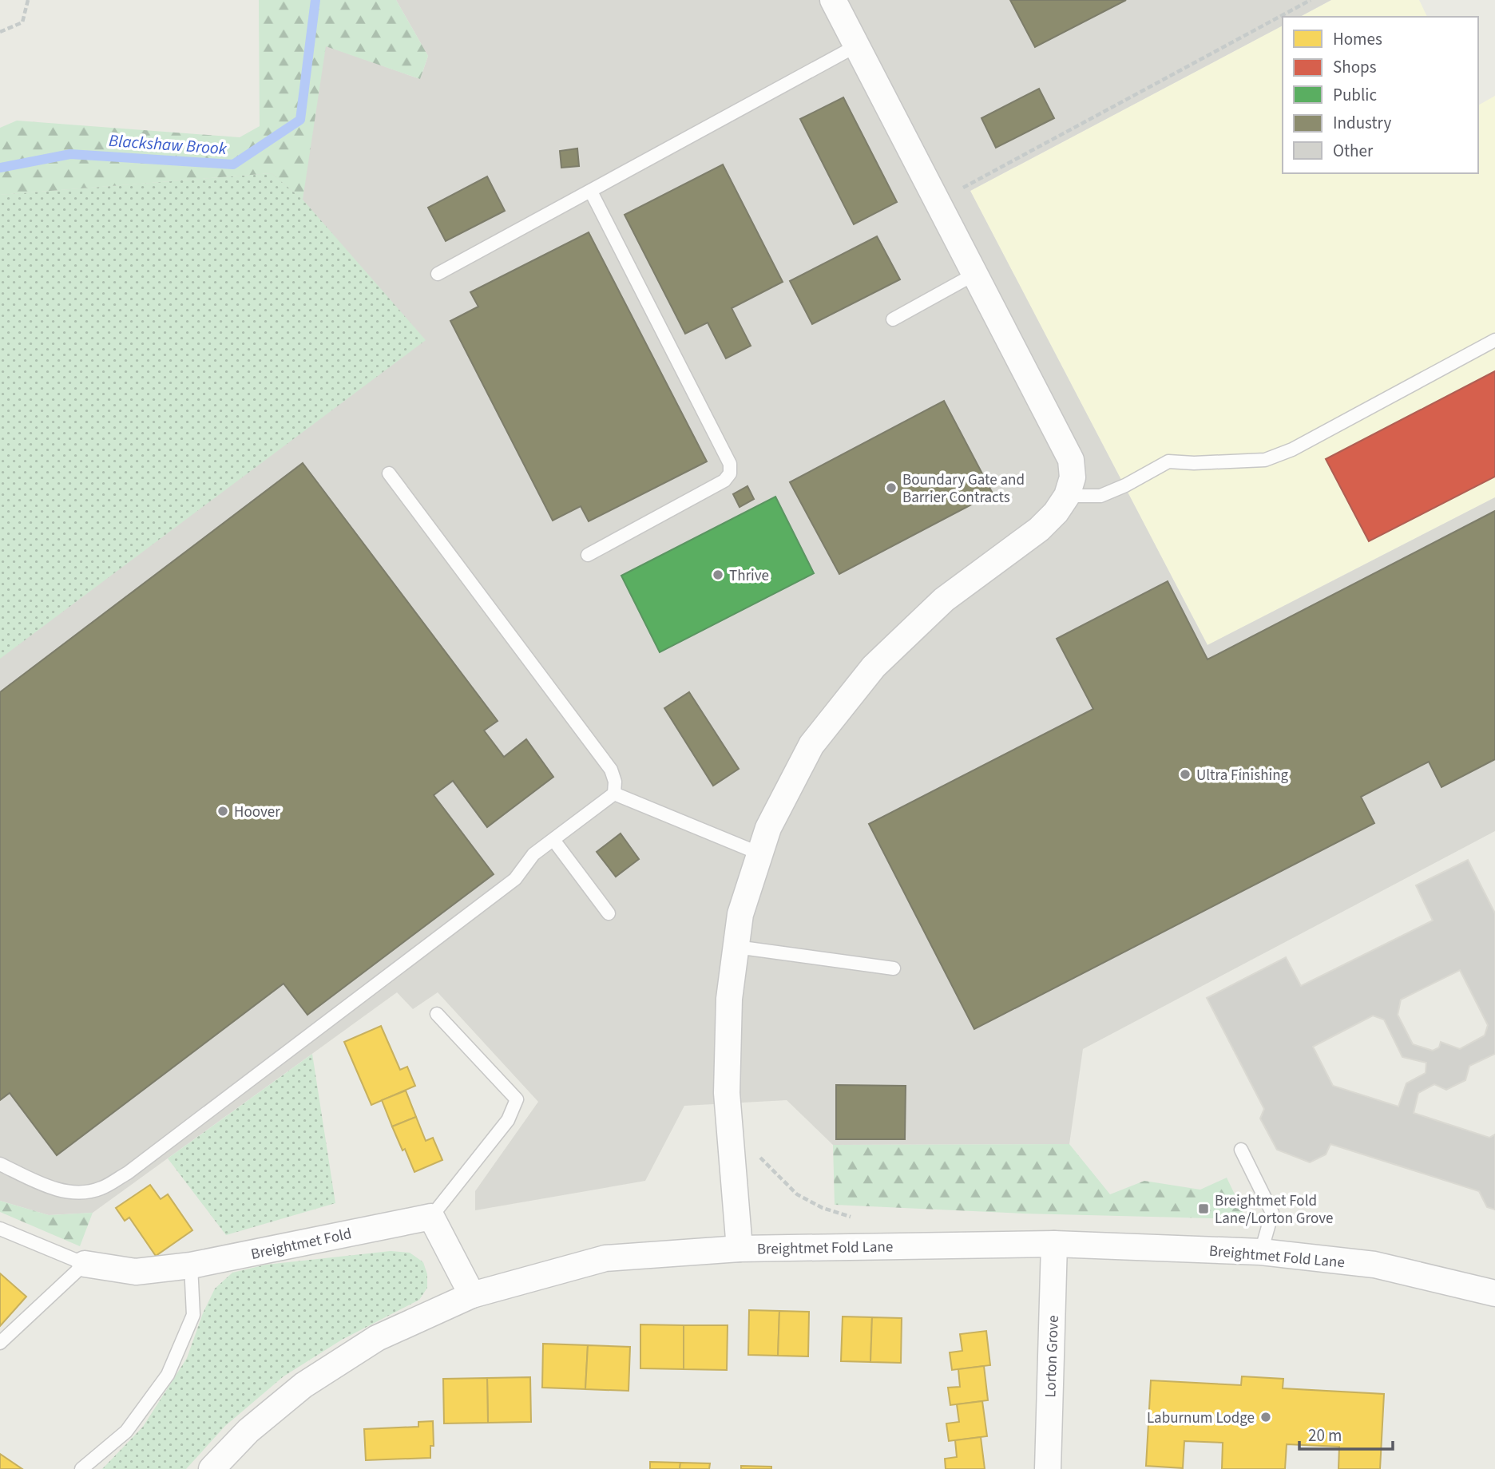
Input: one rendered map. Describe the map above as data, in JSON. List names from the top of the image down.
{
  "streets": {
    "street": ["Breightmet Fold", "Breightmet Fold Lane", "Lorton Grove"]
  },
  "crossings": [
    ["Breightmet Fold Lane", "Lorton Grove"]
  ],
  "water": ["Blackshaw Brook"],
  "places": {
    "other": [
      "Boundary Gate and Barrier Contracts",
      "Thrive",
      "Ultra Finishing",
      "Hoover",
      "Laburnum Lodge"
    ],
    "transit": ["Breightmet Fold Lane/Lorton Grove"]
  },
  "legend": [
    "Homes",
    "Shops",
    "Public",
    "Industry",
    "Other"
  ],
  "scale_bar": "20 m"
}
